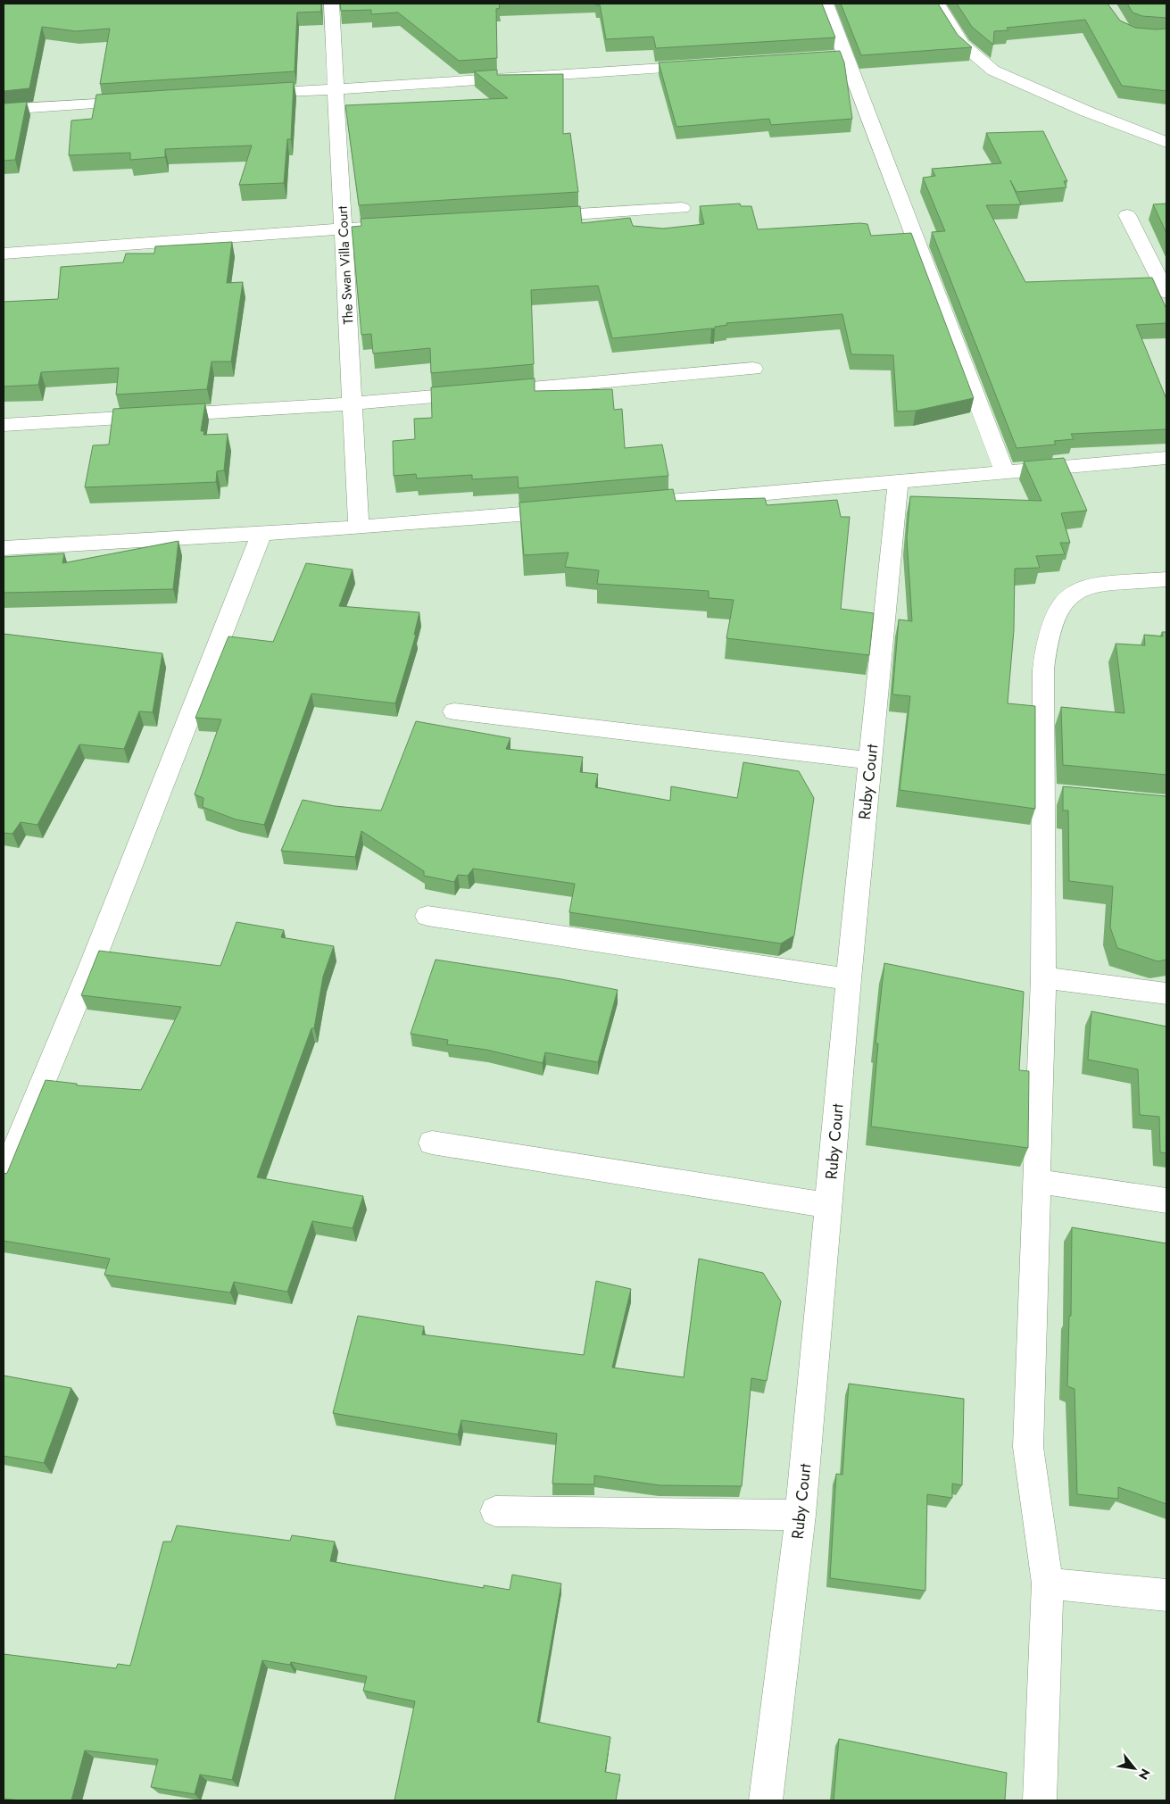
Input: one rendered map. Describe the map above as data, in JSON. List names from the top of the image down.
{
  "streets": {
    "street": ["The Swan Villa Court", "Ruby Court"]
  },
  "north": "bottom right"
}
